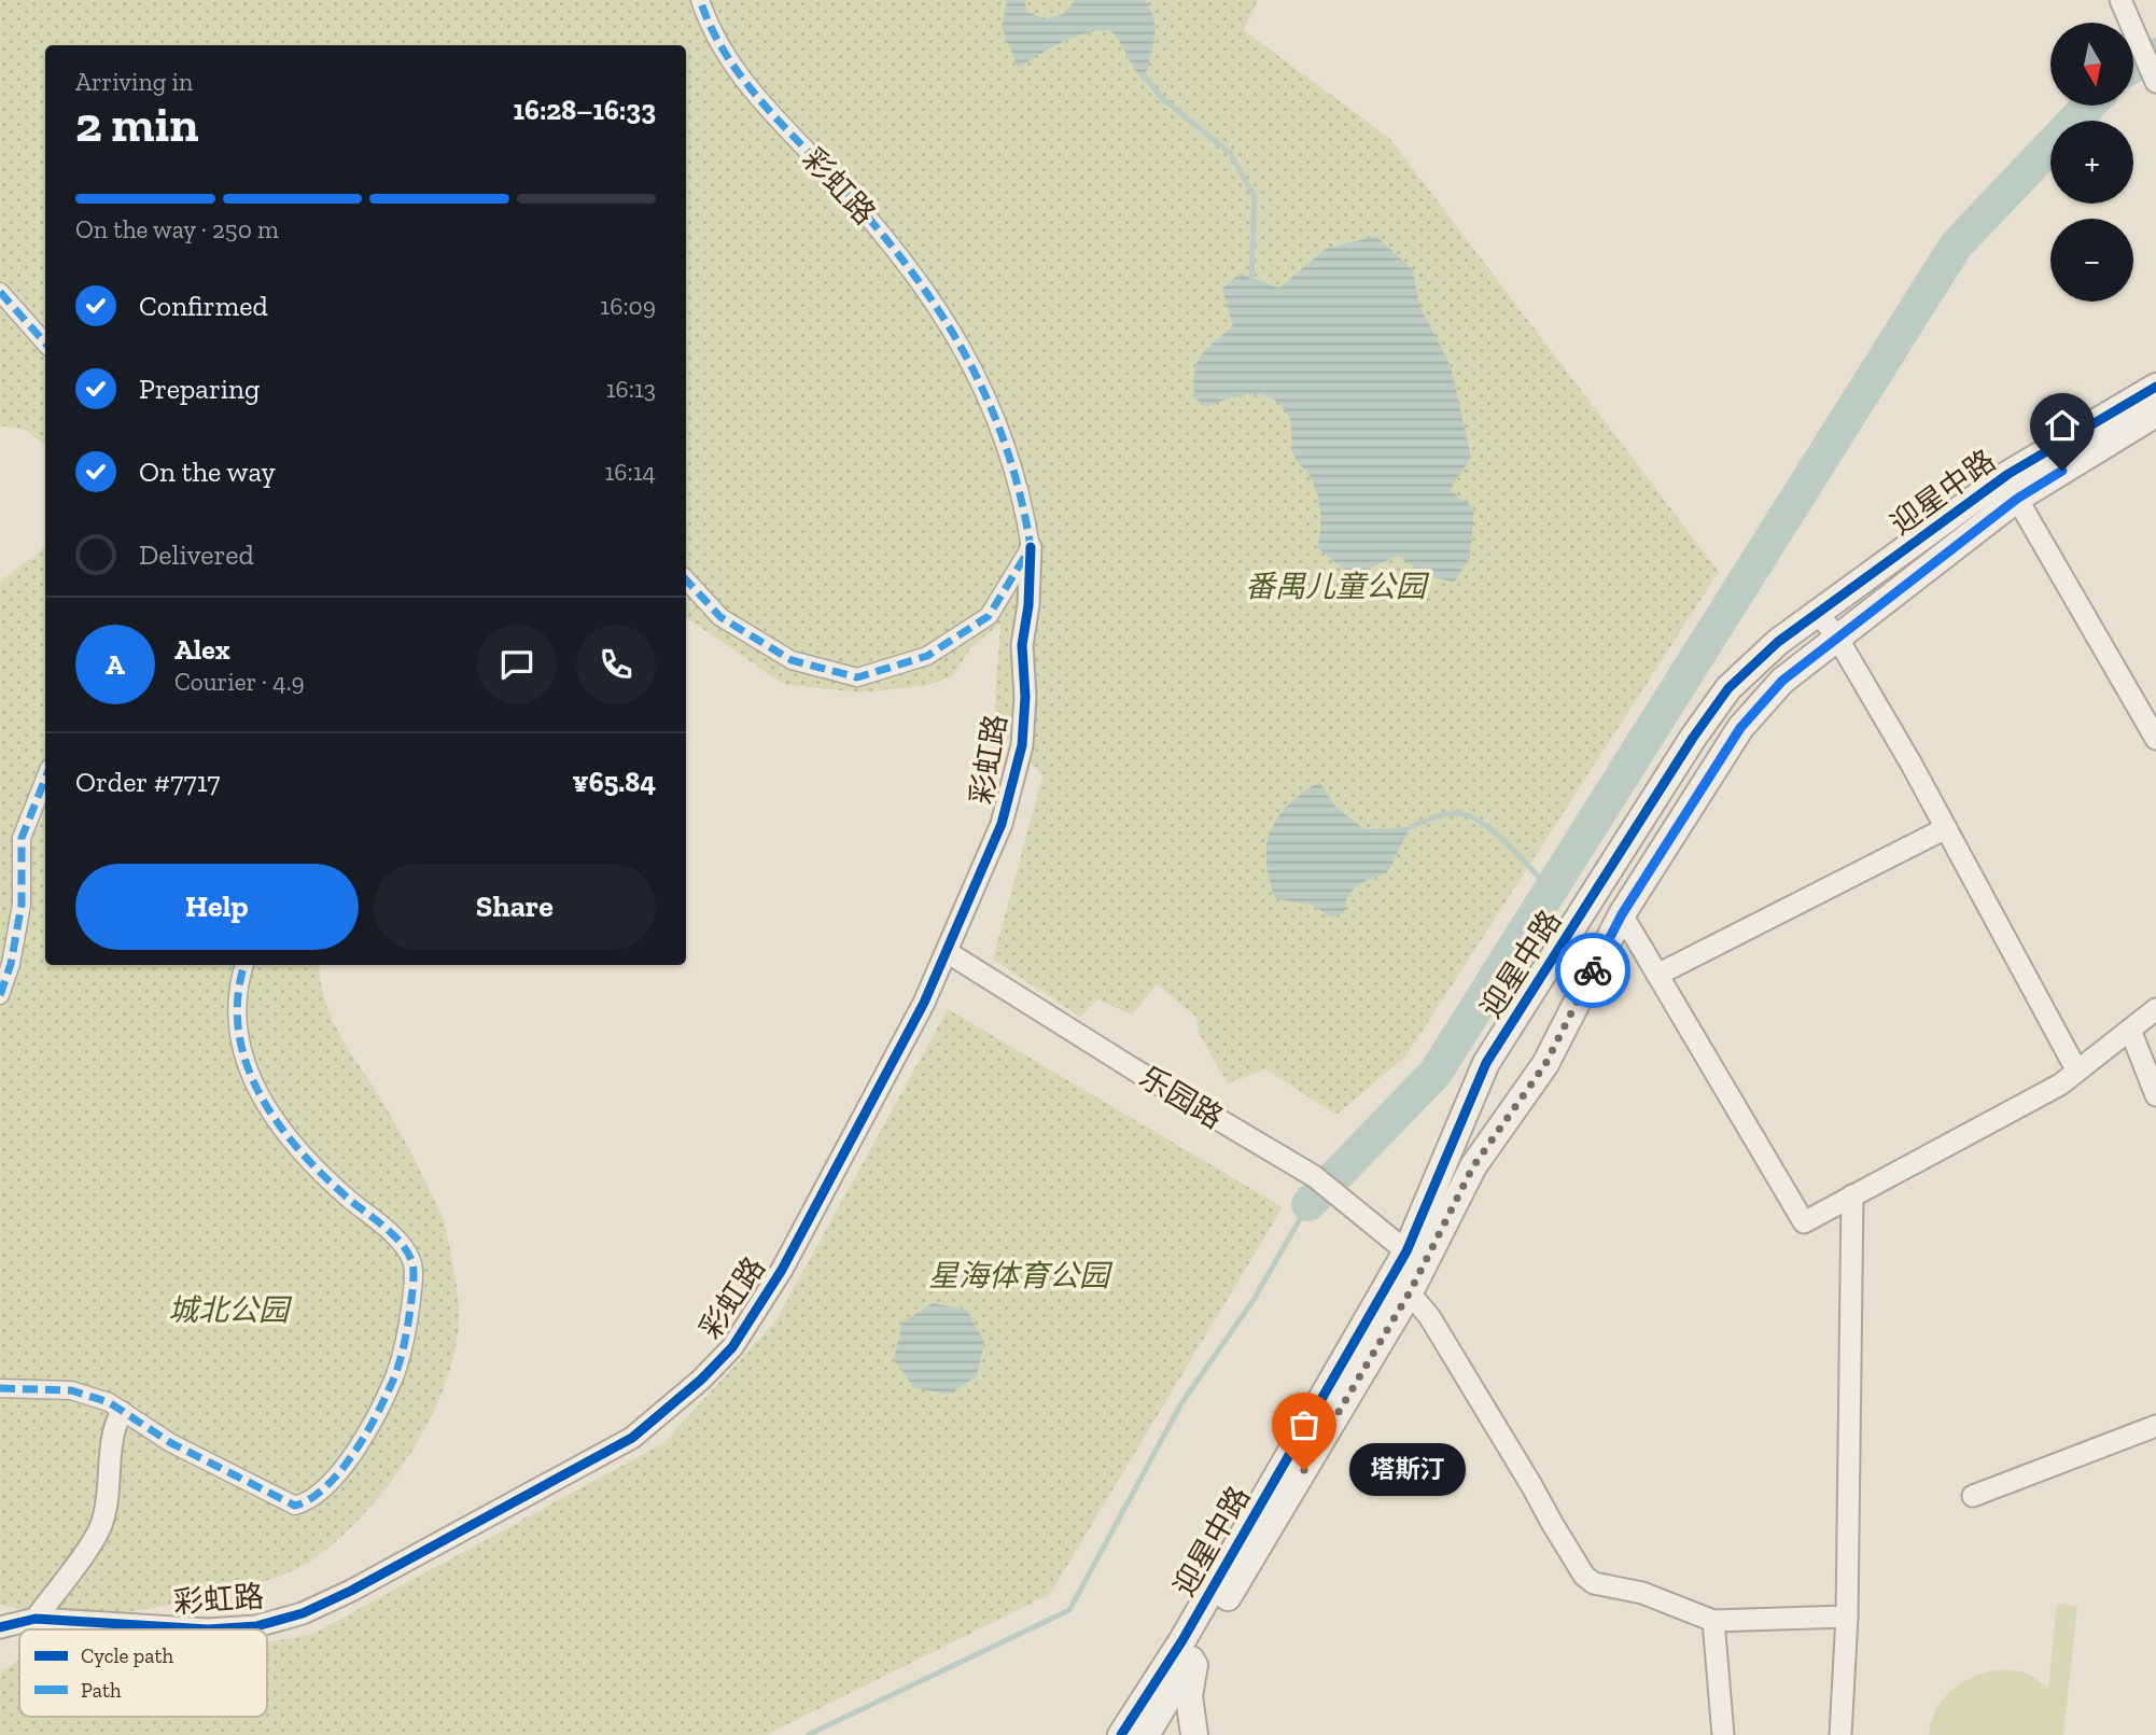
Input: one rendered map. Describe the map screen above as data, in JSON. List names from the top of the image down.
{
  "streets": {
    "street": ["彩虹路", "迎星中路", "乐园路"]
  },
  "crossings": [
    ["彩虹路", "乐园路"],
    ["迎星中路", "乐园路"]
  ],
  "parks": ["番禺儿童公园", "星海体育公园", "城北公园"],
  "places": ["塔斯汀"],
  "legend": ["Cycle path", "Path"],
  "north": "bottom",
  "page": {
    "map_buttons": ["+", "−"],
    "heading": ["2 min", "Arriving in", "16:28–16:33"],
    "panel": [
      "Alex",
      "Courier · 4.9",
      "Order #7717",
      "¥65.84"
    ],
    "bar": "On the way · 250 m",
    "list": [
      ["Confirmed", "16:09"],
      ["Preparing", "16:13"],
      ["On the way", "16:14"],
      "Delivered"
    ],
    "round": "A",
    "buttons": ["Help", "Share"],
    "bubble": "塔斯汀"
  }
}
